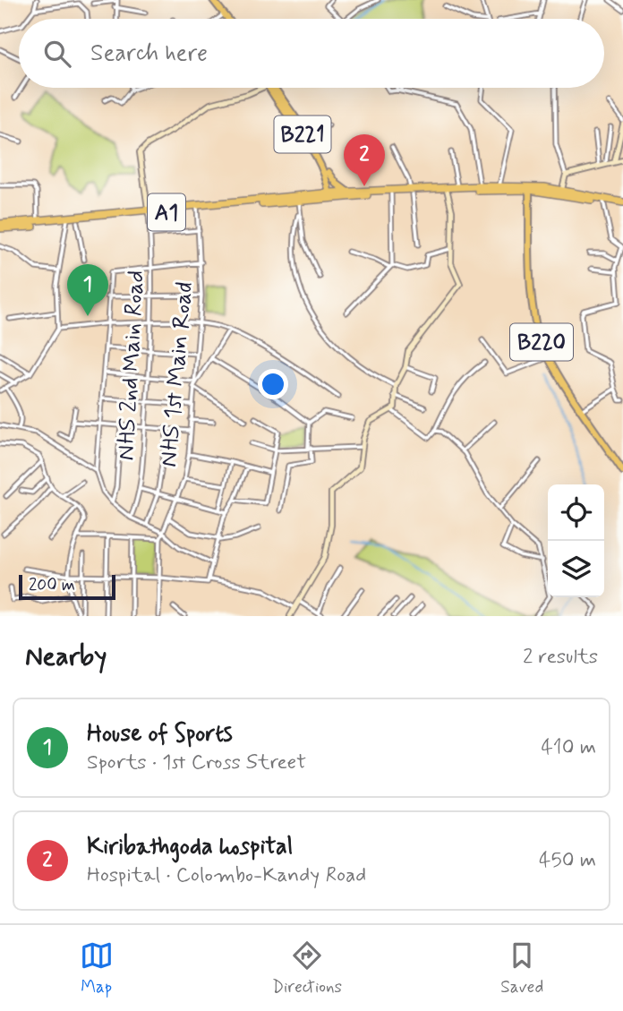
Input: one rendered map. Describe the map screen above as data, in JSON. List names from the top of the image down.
{
  "streets": {
    "highway": ["A1"],
    "main road": ["B221", "B220"],
    "street": ["NHS 2nd Main Road", "NHS 1st Main Road"]
  },
  "crossings": [
    ["B221", "A1"],
    ["A1", "B220"],
    ["A1", "NHS 2nd Main Road"],
    ["A1", "NHS 1st Main Road"]
  ],
  "scale_bar": "200 m",
  "page": {
    "search": "Search here",
    "pins": ["2", "1"],
    "scale": "200 m",
    "heading": ["Nearby", "2 results"],
    "list": [
      {
        "mark": "1",
        "name": "House of Sports",
        "note": "Sports · 1st Cross Street",
        "value": "410 m"
      },
      {
        "mark": "2",
        "name": "Kiribathgoda hospital",
        "note": "Hospital · Colombo-Kandy Road",
        "value": "450 m"
      }
    ],
    "nav": ["Map", "Directions", "Saved"]
  }
}
